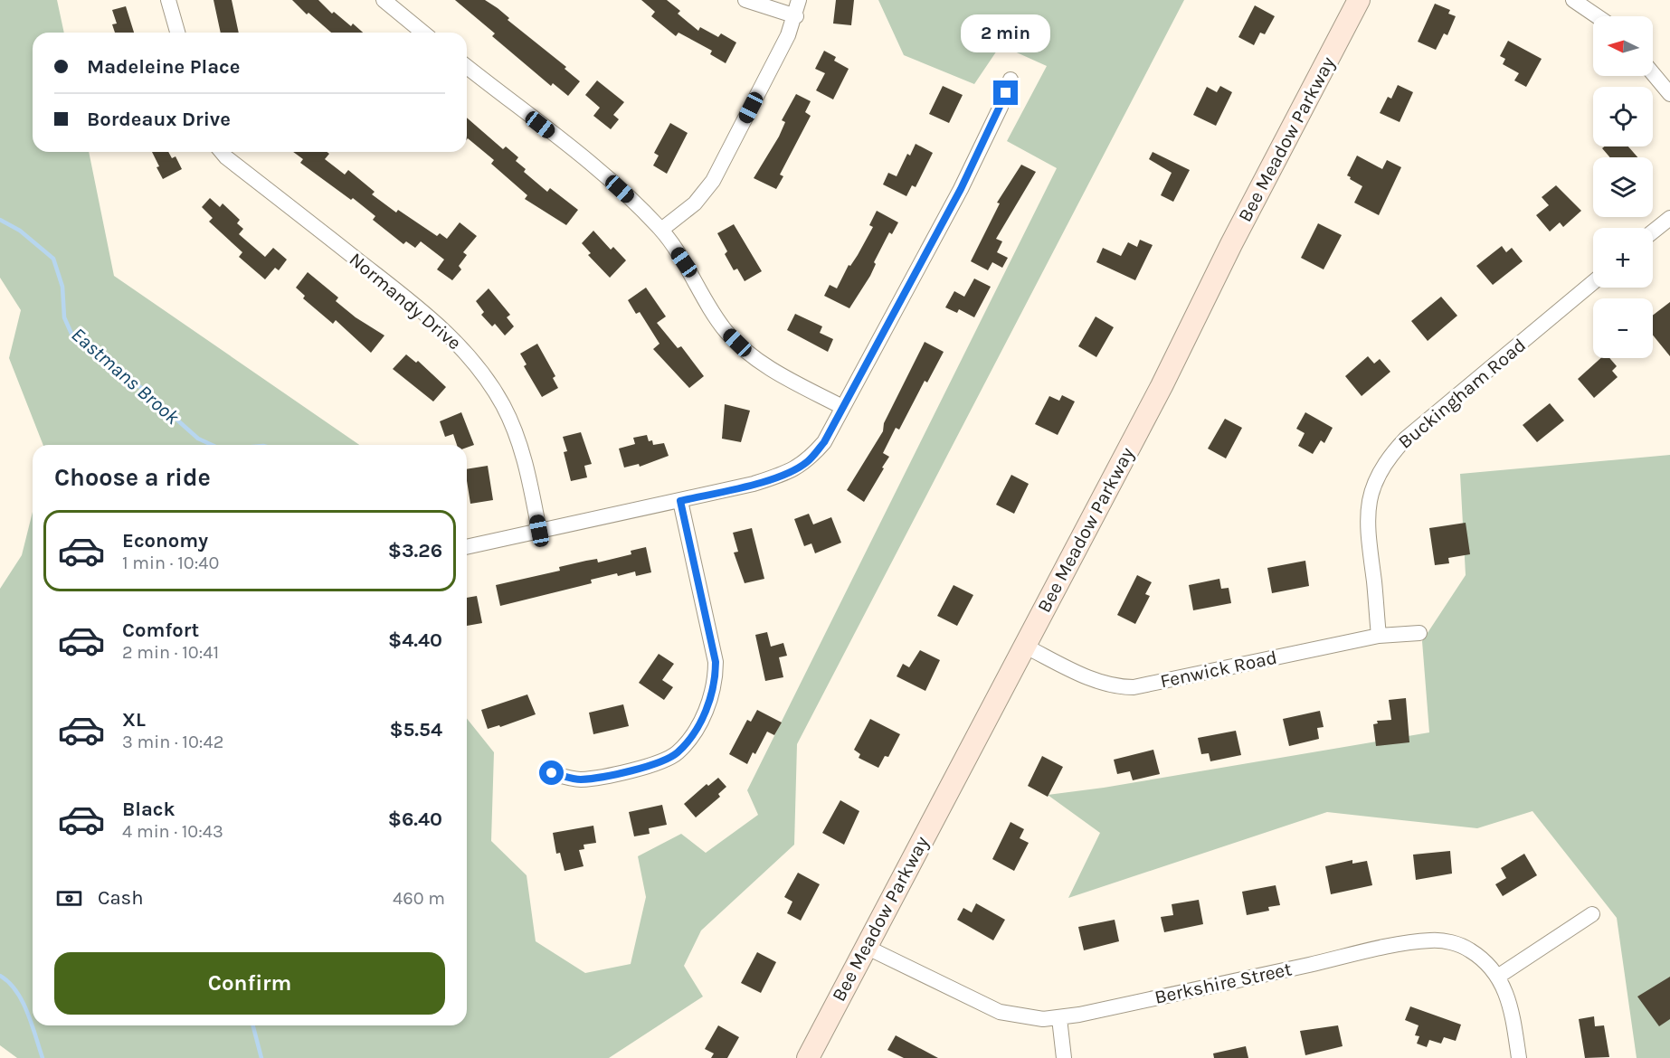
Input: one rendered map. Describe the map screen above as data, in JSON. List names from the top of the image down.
{
  "streets": {
    "street": [
      "Bee Meadow Parkway",
      "Normandy Drive",
      "Buckingham Road",
      "Fenwick Road",
      "Berkshire Street"
    ]
  },
  "crossings": [
    ["Bee Meadow Parkway", "Fenwick Road"],
    ["Bee Meadow Parkway", "Berkshire Street"],
    ["Buckingham Road", "Fenwick Road"]
  ],
  "water": ["Eastmans Brook"],
  "north": "left",
  "page": {
    "bubble": "2 min",
    "map_buttons": ["+", "−"],
    "banner": ["Madeleine Place", "Bordeaux Drive"],
    "heading": "Choose a ride",
    "list": [
      {
        "name": "Economy",
        "note": "1 min · 10:40",
        "value": "$3.26"
      },
      {
        "name": "Comfort",
        "note": "2 min · 10:41",
        "value": "$4.40"
      },
      {
        "name": "XL",
        "note": "3 min · 10:42",
        "value": "$5.54"
      },
      {
        "name": "Black",
        "note": "4 min · 10:43",
        "value": "$6.40"
      }
    ],
    "pay": ["Cash", "460 m"],
    "buttons": "Confirm"
  }
}
